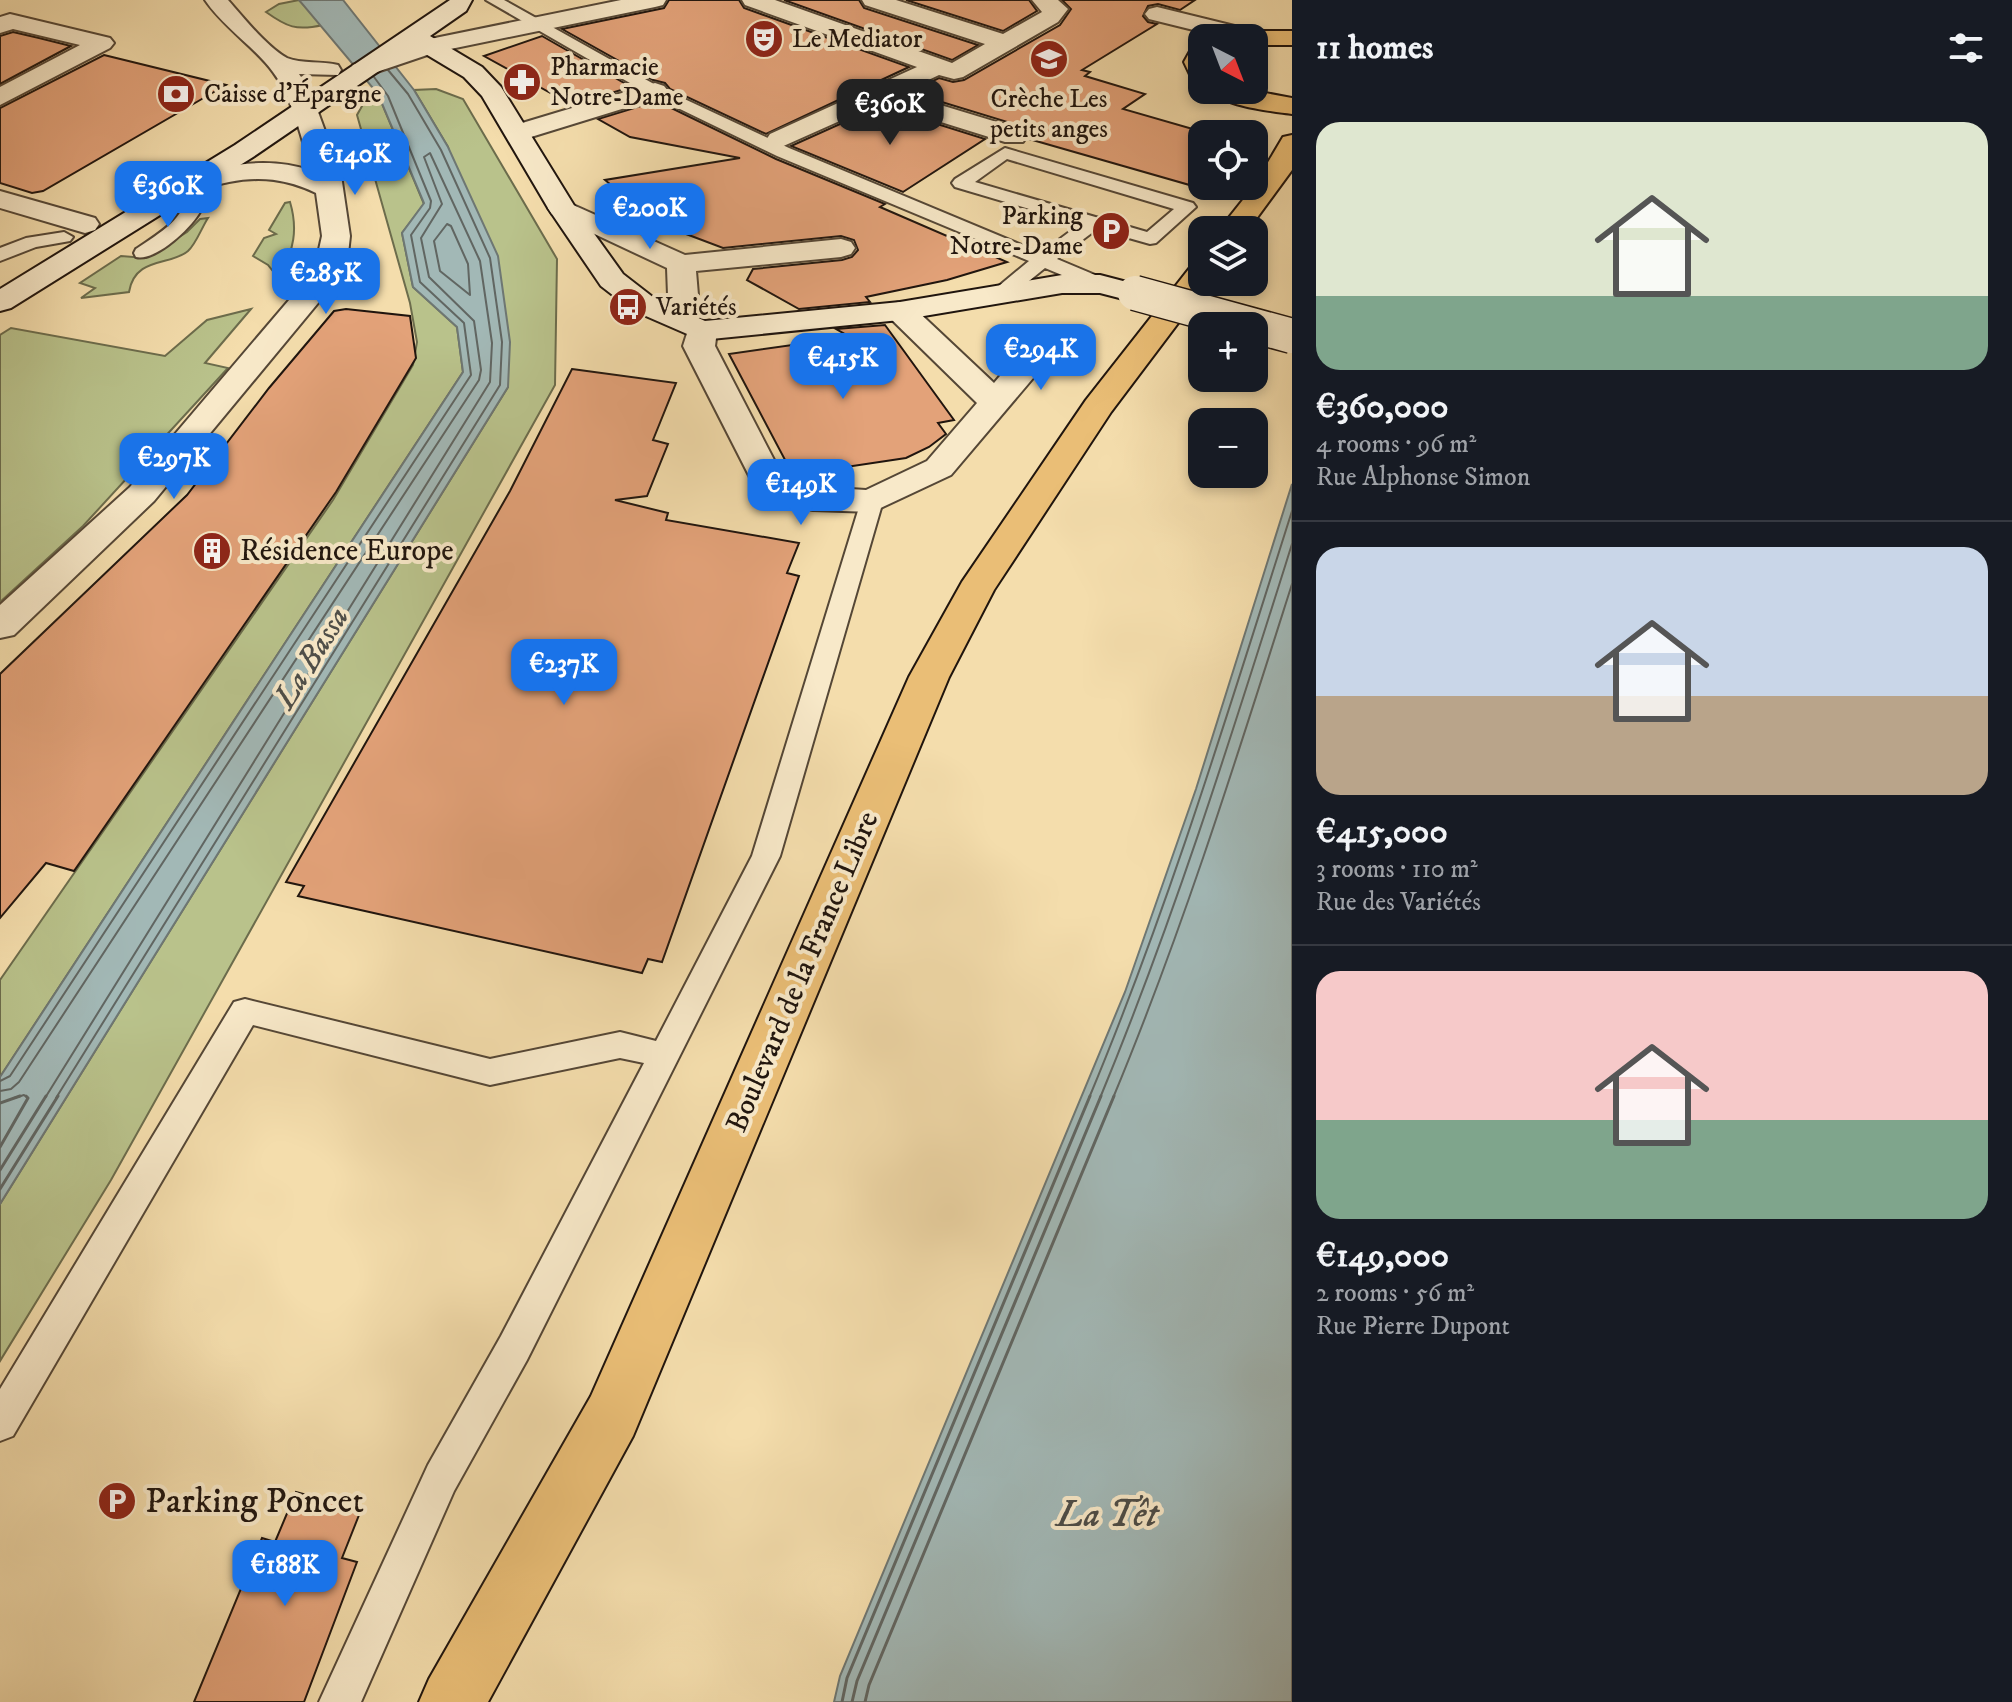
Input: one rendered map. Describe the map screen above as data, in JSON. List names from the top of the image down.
{
  "streets": {
    "main road": ["Boulevard de la France Libre"]
  },
  "water": ["La Bassa", "La Têt"],
  "places": {
    "theatre": ["Le Mediator"],
    "school or university": ["Crèche Les petits anges"],
    "pharmacy": ["Pharmacie Notre-Dame"],
    "bank": ["Caisse d'Épargne"],
    "parking": ["Parking Notre-Dame", "Parking Poncet"],
    "bus stop": ["Variétés"],
    "building": ["Résidence Europe"]
  },
  "north": "bottom right",
  "page": {
    "heading": "11 homes",
    "map_buttons": ["+", "−"],
    "price": [
      "€360K",
      "€140K",
      "€360K",
      "€200K",
      "€285K",
      "€294K",
      "€415K",
      "€297K",
      "€149K",
      "€237K",
      "€188K"
    ],
    "list": [
      {
        "name": "€360,000",
        "note": "4 rooms · 96 m² · Rue Alphonse Simon"
      },
      {
        "name": "€415,000",
        "note": "3 rooms · 110 m² · Rue des Variétés"
      },
      {
        "name": "€149,000",
        "note": "2 rooms · 56 m² · Rue Pierre Dupont"
      }
    ]
  }
}
